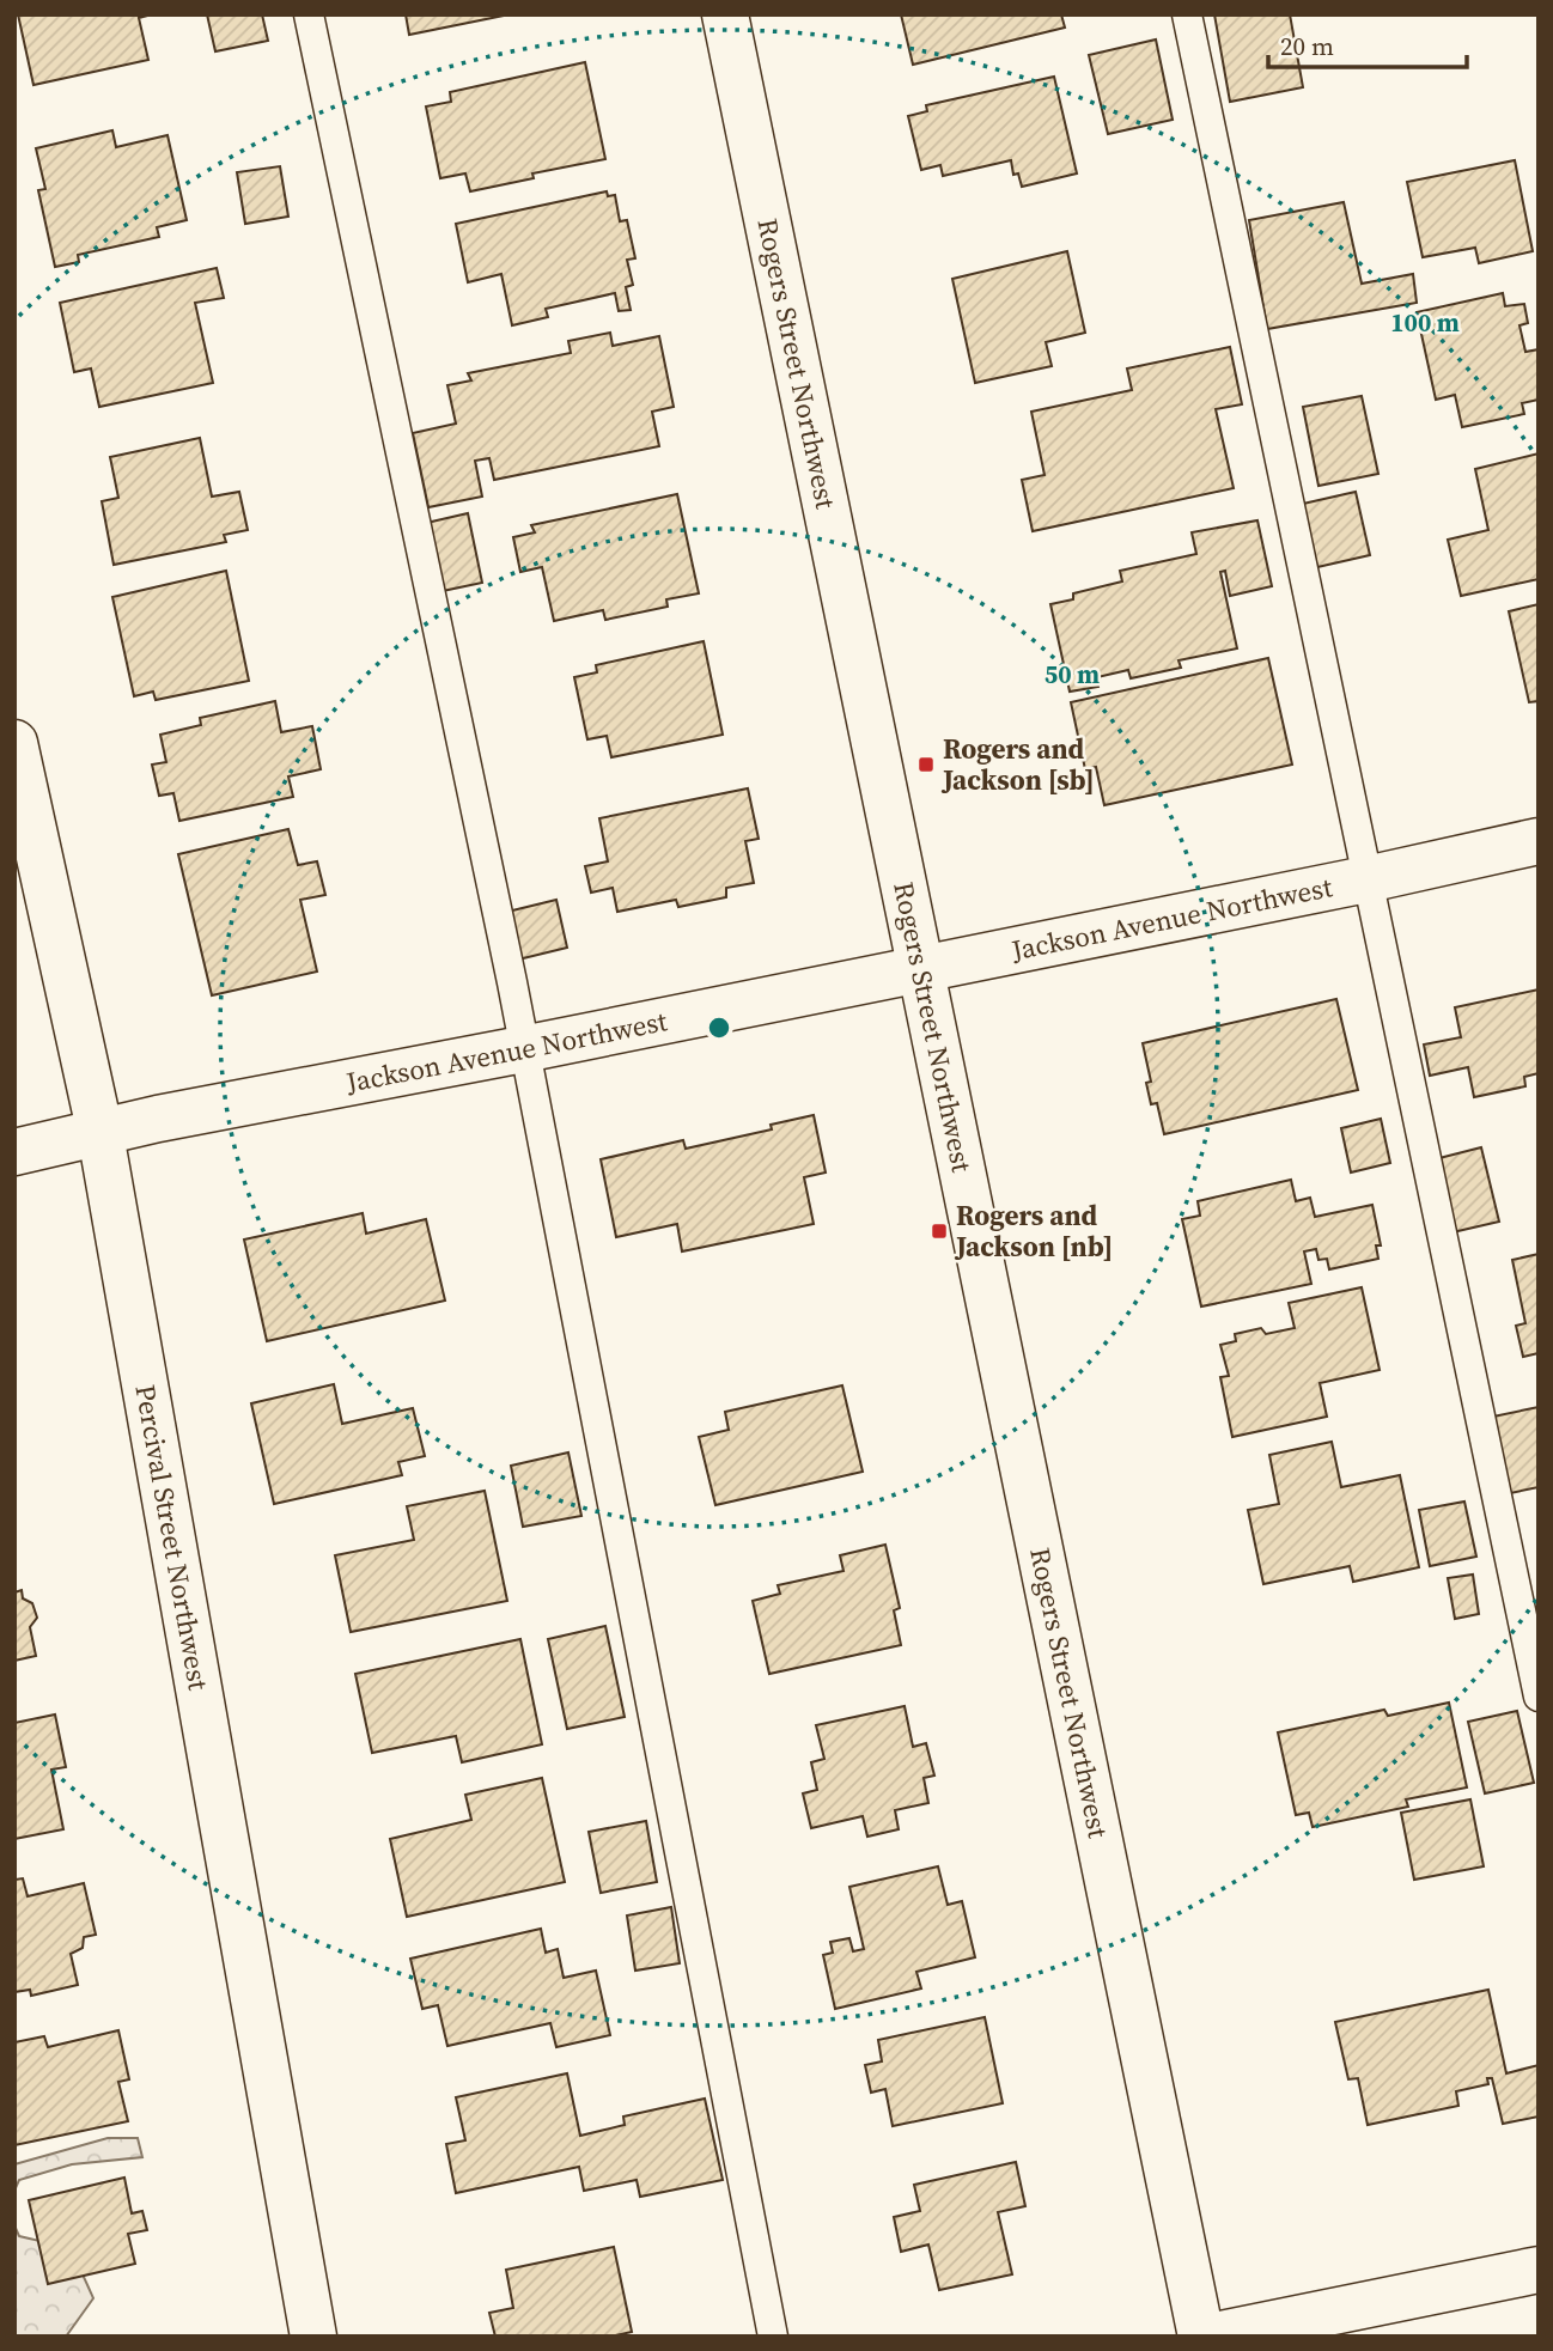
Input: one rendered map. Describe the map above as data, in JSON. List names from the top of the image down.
{
  "streets": {
    "street": ["Rogers Street Northwest", "Jackson Avenue Northwest", "Percival Street Northwest"]
  },
  "crossings": [
    ["Rogers Street Northwest", "Jackson Avenue Northwest"],
    ["Jackson Avenue Northwest", "Percival Street Northwest"]
  ],
  "places": {
    "transit": ["Rogers and Jackson [sb]", "Rogers and Jackson [nb]"]
  },
  "scale_bar": "20 m",
  "rings": ["100 m", "50 m"]
}
